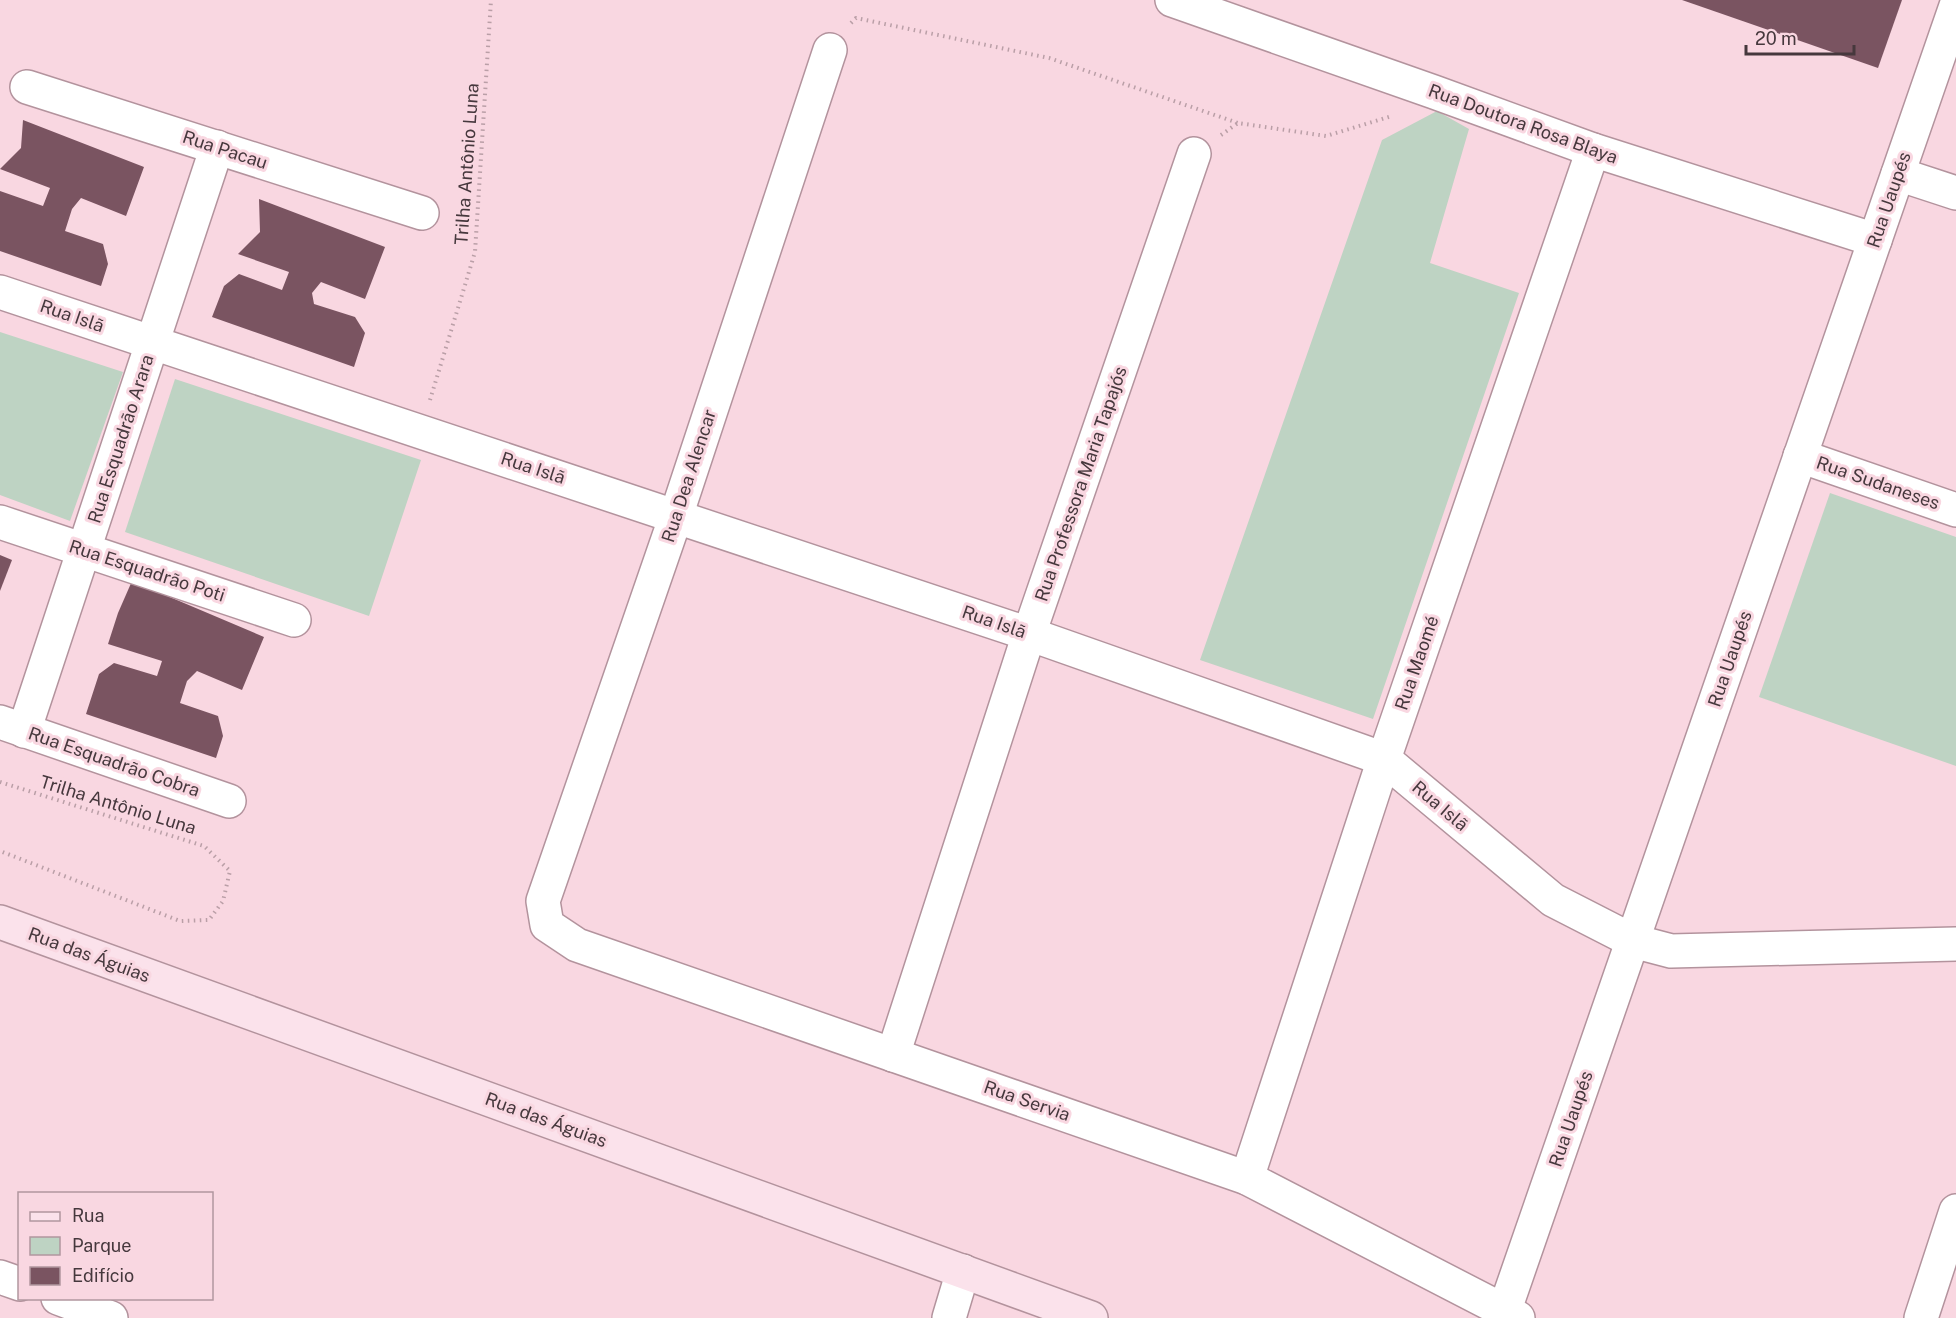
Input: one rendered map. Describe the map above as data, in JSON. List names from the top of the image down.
{
  "streets": {
    "street": [
      "Rua Doutora Rosa Blaya",
      "Rua Pacau",
      "Rua Uaupés",
      "Rua Islã",
      "Rua Esquadrão Arara",
      "Rua Dea Alencar",
      "Rua Sudaneses",
      "Rua Professora Maria Tapajós",
      "Rua Esquadrão Poti",
      "Rua Maomé",
      "Rua Esquadrão Cobra",
      "Rua das Águias",
      "Rua Servia"
    ],
    "path": ["Trilha Antônio Luna"]
  },
  "crossings": [
    ["Rua Doutora Rosa Blaya", "Rua Uaupés"],
    ["Rua Doutora Rosa Blaya", "Rua Maomé"],
    ["Rua Pacau", "Rua Esquadrão Arara"],
    ["Trilha Antônio Luna", "Rua Islã"],
    ["Rua Uaupés", "Rua Islã"],
    ["Rua Uaupés", "Rua Sudaneses"],
    ["Rua Uaupés", "Rua Servia"],
    ["Rua Islã", "Rua Esquadrão Arara"],
    ["Rua Islã", "Rua Dea Alencar"],
    ["Rua Islã", "Rua Professora Maria Tapajós"],
    ["Rua Islã", "Rua Maomé"],
    ["Rua Esquadrão Arara", "Rua Esquadrão Poti"],
    ["Rua Esquadrão Arara", "Rua Esquadrão Cobra"],
    ["Rua Dea Alencar", "Rua Servia"],
    ["Rua Professora Maria Tapajós", "Rua Servia"],
    ["Rua Maomé", "Rua Servia"]
  ],
  "legend": ["Rua", "Parque", "Edifício"],
  "scale_bar": "20 m"
}
